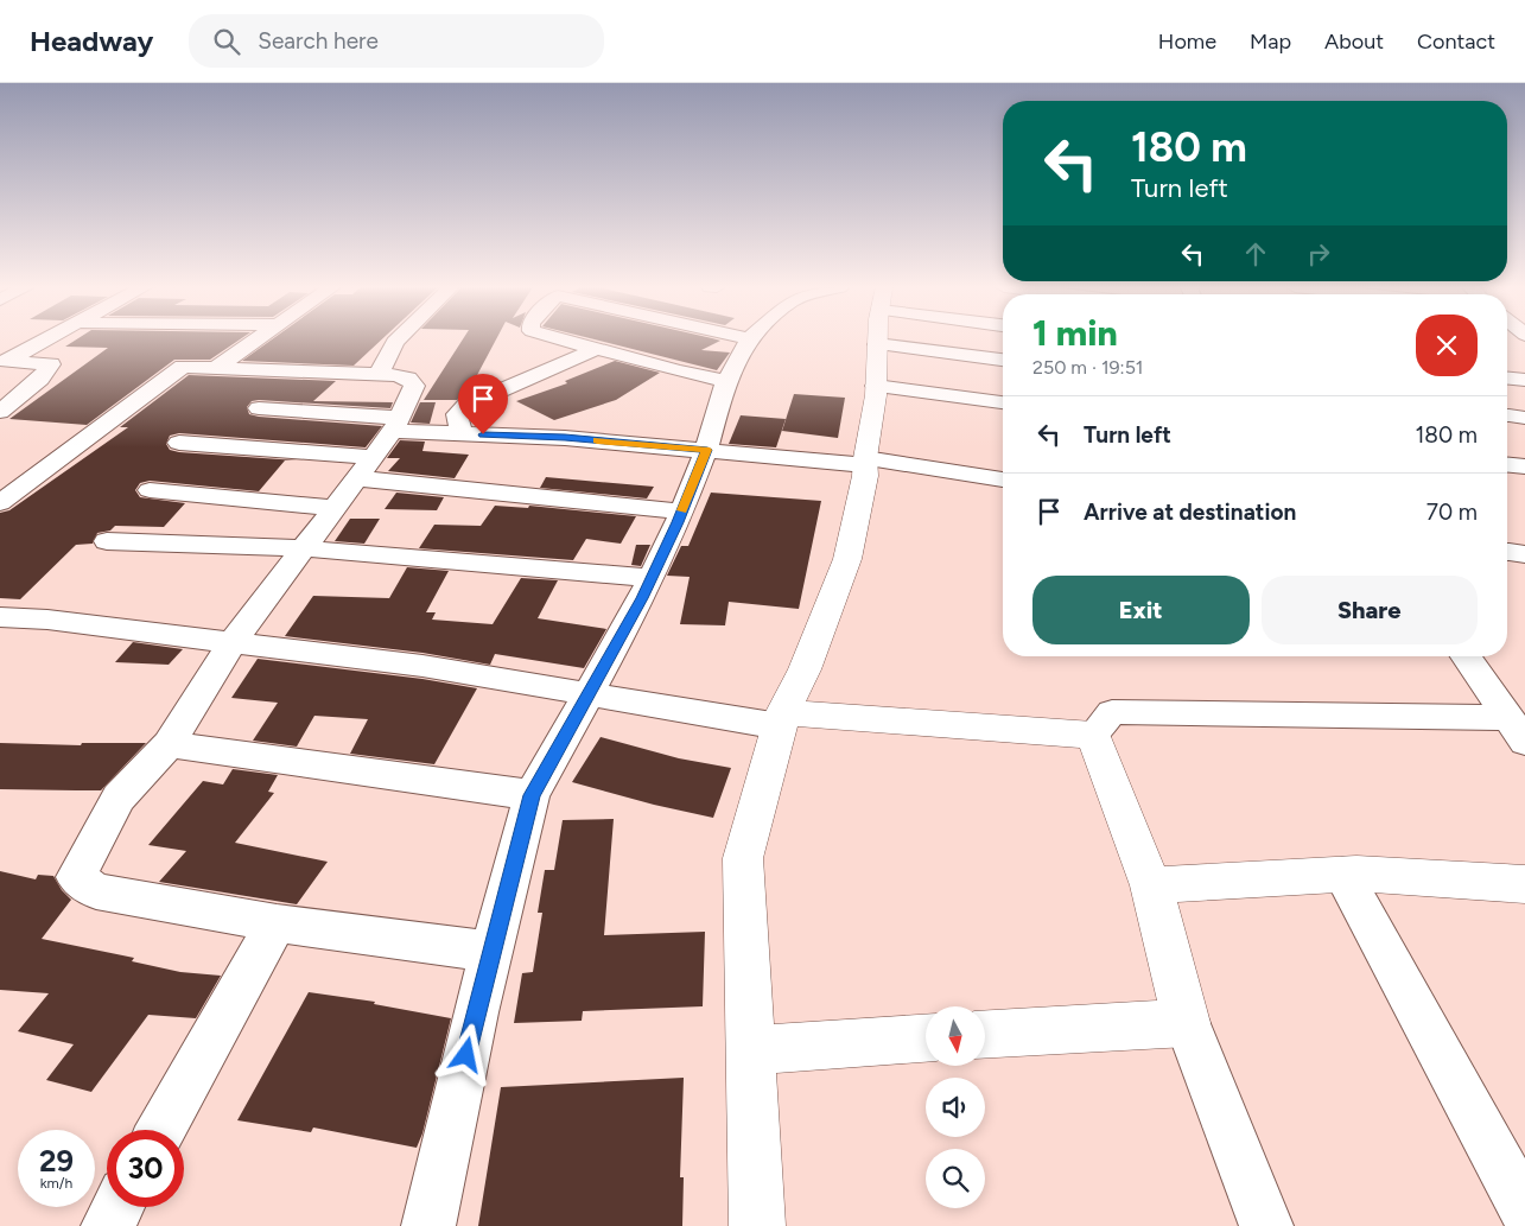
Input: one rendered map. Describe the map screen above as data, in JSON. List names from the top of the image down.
{
  "north": "bottom",
  "page": {
    "header": "Headway",
    "search": "Search here",
    "nav": [
      "Home",
      "Map",
      "About",
      "Contact"
    ],
    "turn": ["180 m", "Turn left"],
    "heading": ["1 min", "250 m · 19:51"],
    "list": [
      {
        "name": "Turn left",
        "value": "180 m"
      },
      {
        "name": "Arrive at destination",
        "value": "70 m"
      }
    ],
    "buttons": ["Exit", "Share"],
    "speed": "29 km/h",
    "limit": "30"
  }
}
